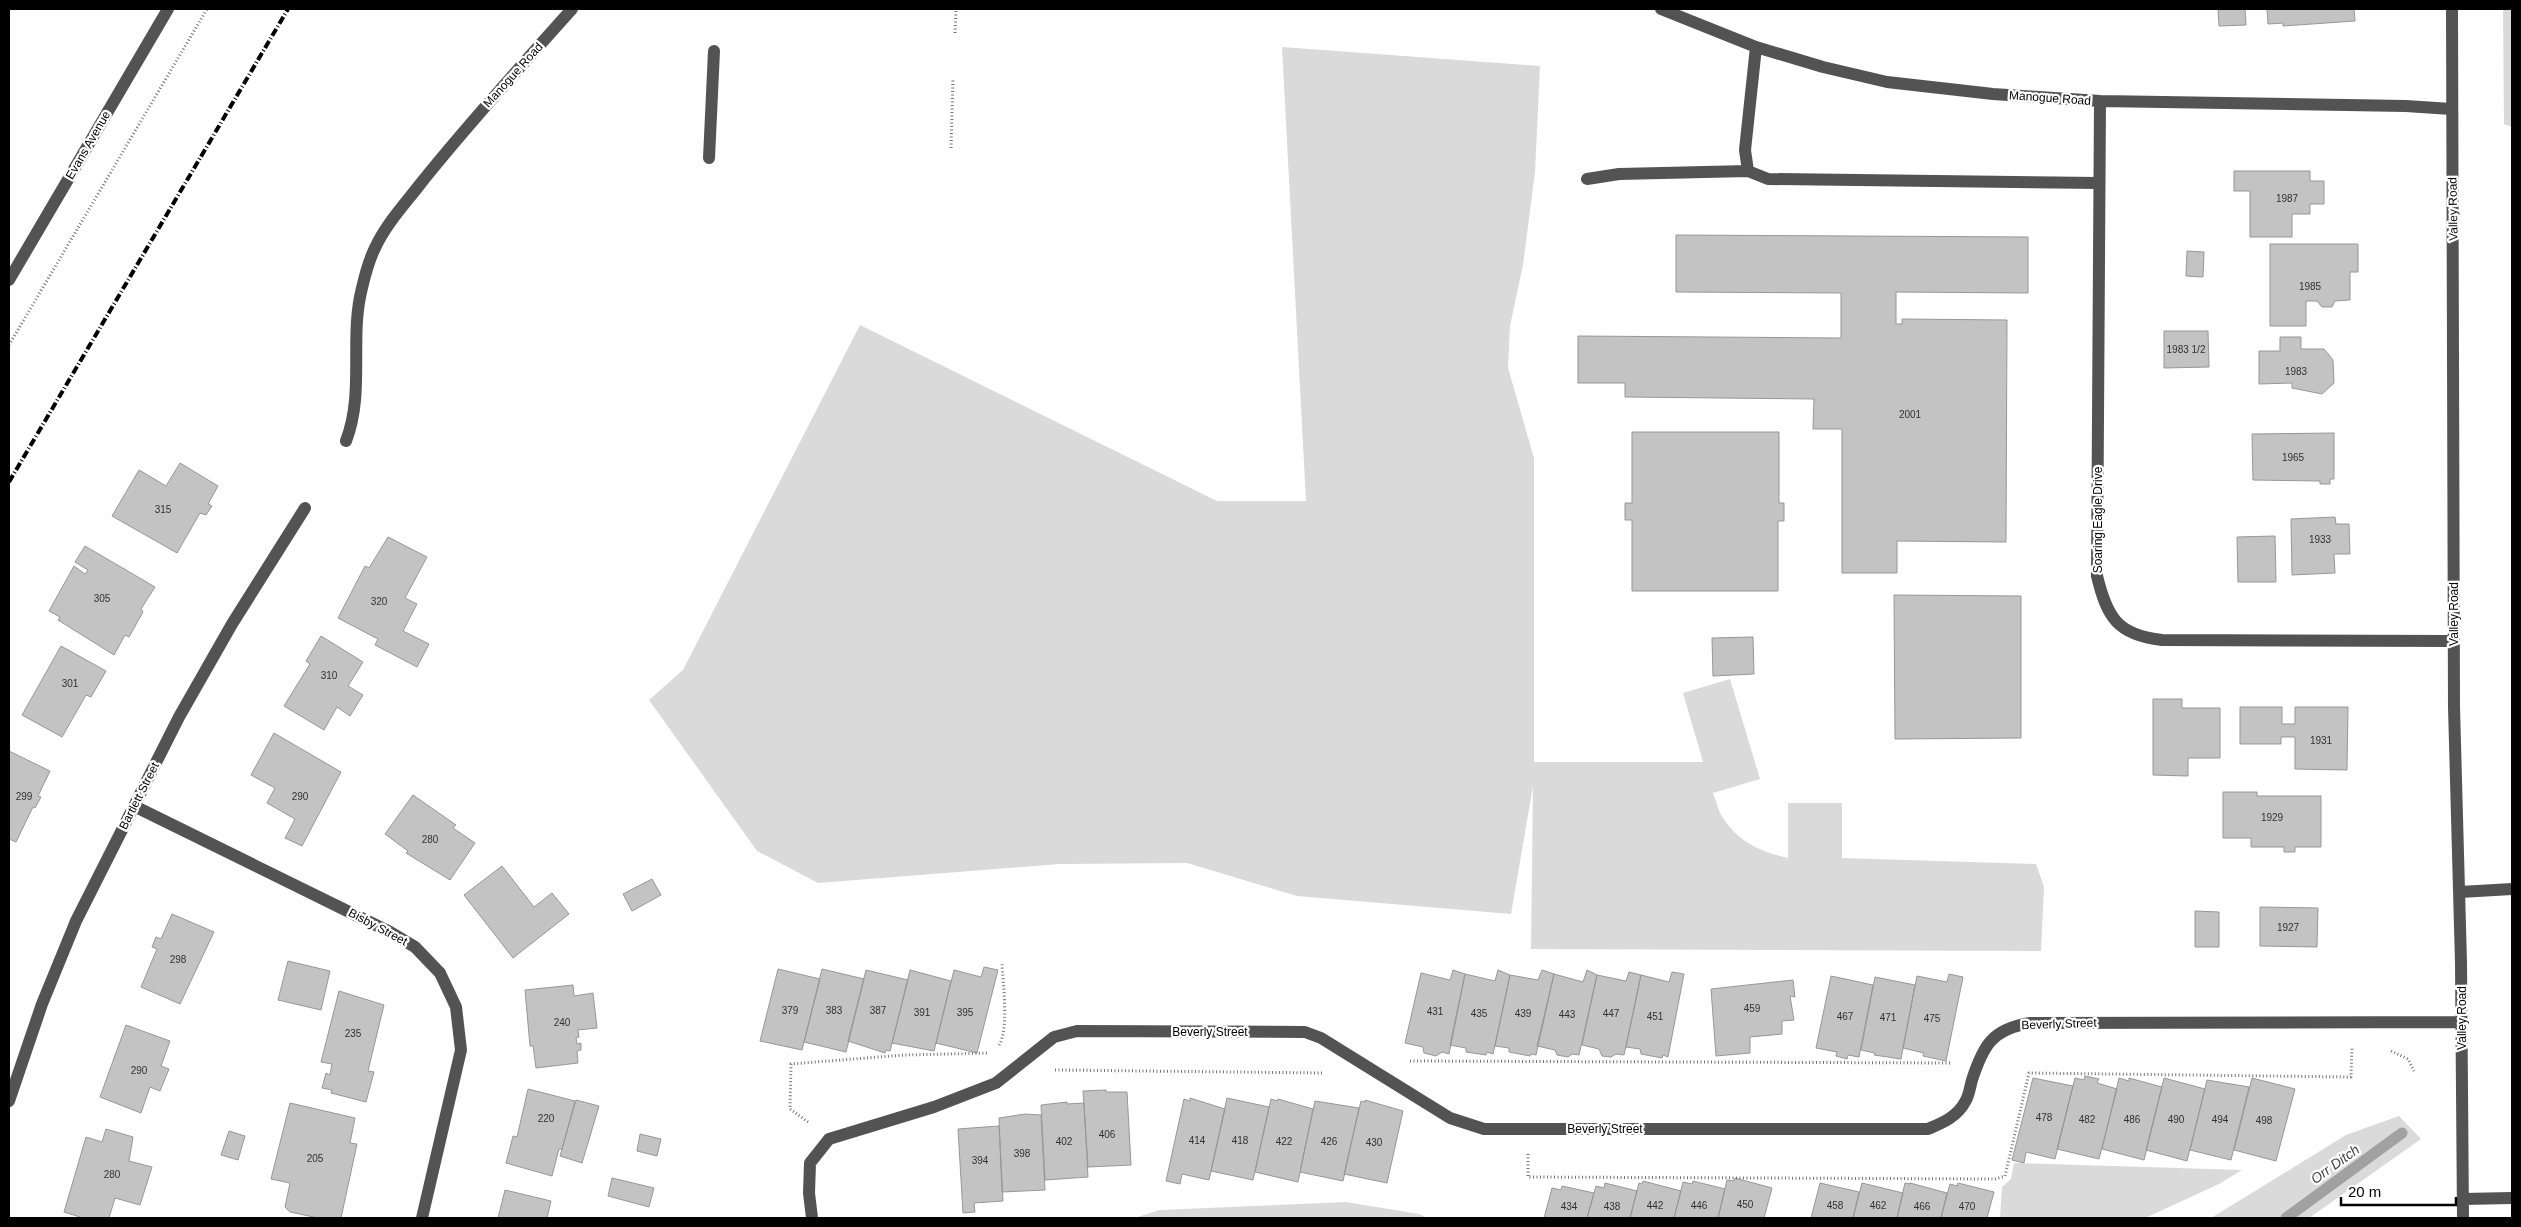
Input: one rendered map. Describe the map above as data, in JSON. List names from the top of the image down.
{
  "streets": {
    "street": [
      "Manogue Road",
      "Evans Avenue",
      "Valley Road",
      "Soaring Eagle Drive",
      "Bartlett Street",
      "Bisby Street",
      "Beverly Street"
    ]
  },
  "crossings": [
    ["Manogue Road", "Valley Road"],
    ["Manogue Road", "Soaring Eagle Drive"],
    ["Valley Road", "Soaring Eagle Drive"],
    ["Valley Road", "Beverly Street"],
    ["Bartlett Street", "Bisby Street"]
  ],
  "water": ["Orr Ditch"],
  "house_numbers": [
    "1987",
    "1985",
    "1983 1/2",
    "1983",
    "2001",
    "1965",
    "315",
    "1933",
    "305",
    "320",
    "310",
    "301",
    "1931",
    "299",
    "290",
    "1929",
    "280",
    "1927",
    "298",
    "459",
    "379",
    "383",
    "387",
    "431",
    "391",
    "395",
    "435",
    "439",
    "447",
    "443",
    "451",
    "467",
    "471",
    "475",
    "240",
    "235",
    "290",
    "478",
    "220",
    "482",
    "486",
    "490",
    "494",
    "498",
    "406",
    "414",
    "418",
    "402",
    "422",
    "426",
    "430",
    "398",
    "205",
    "394",
    "280",
    "450",
    "442",
    "446",
    "458",
    "462",
    "434",
    "438",
    "466",
    "470"
  ],
  "scale_bar": "20 m"
}
